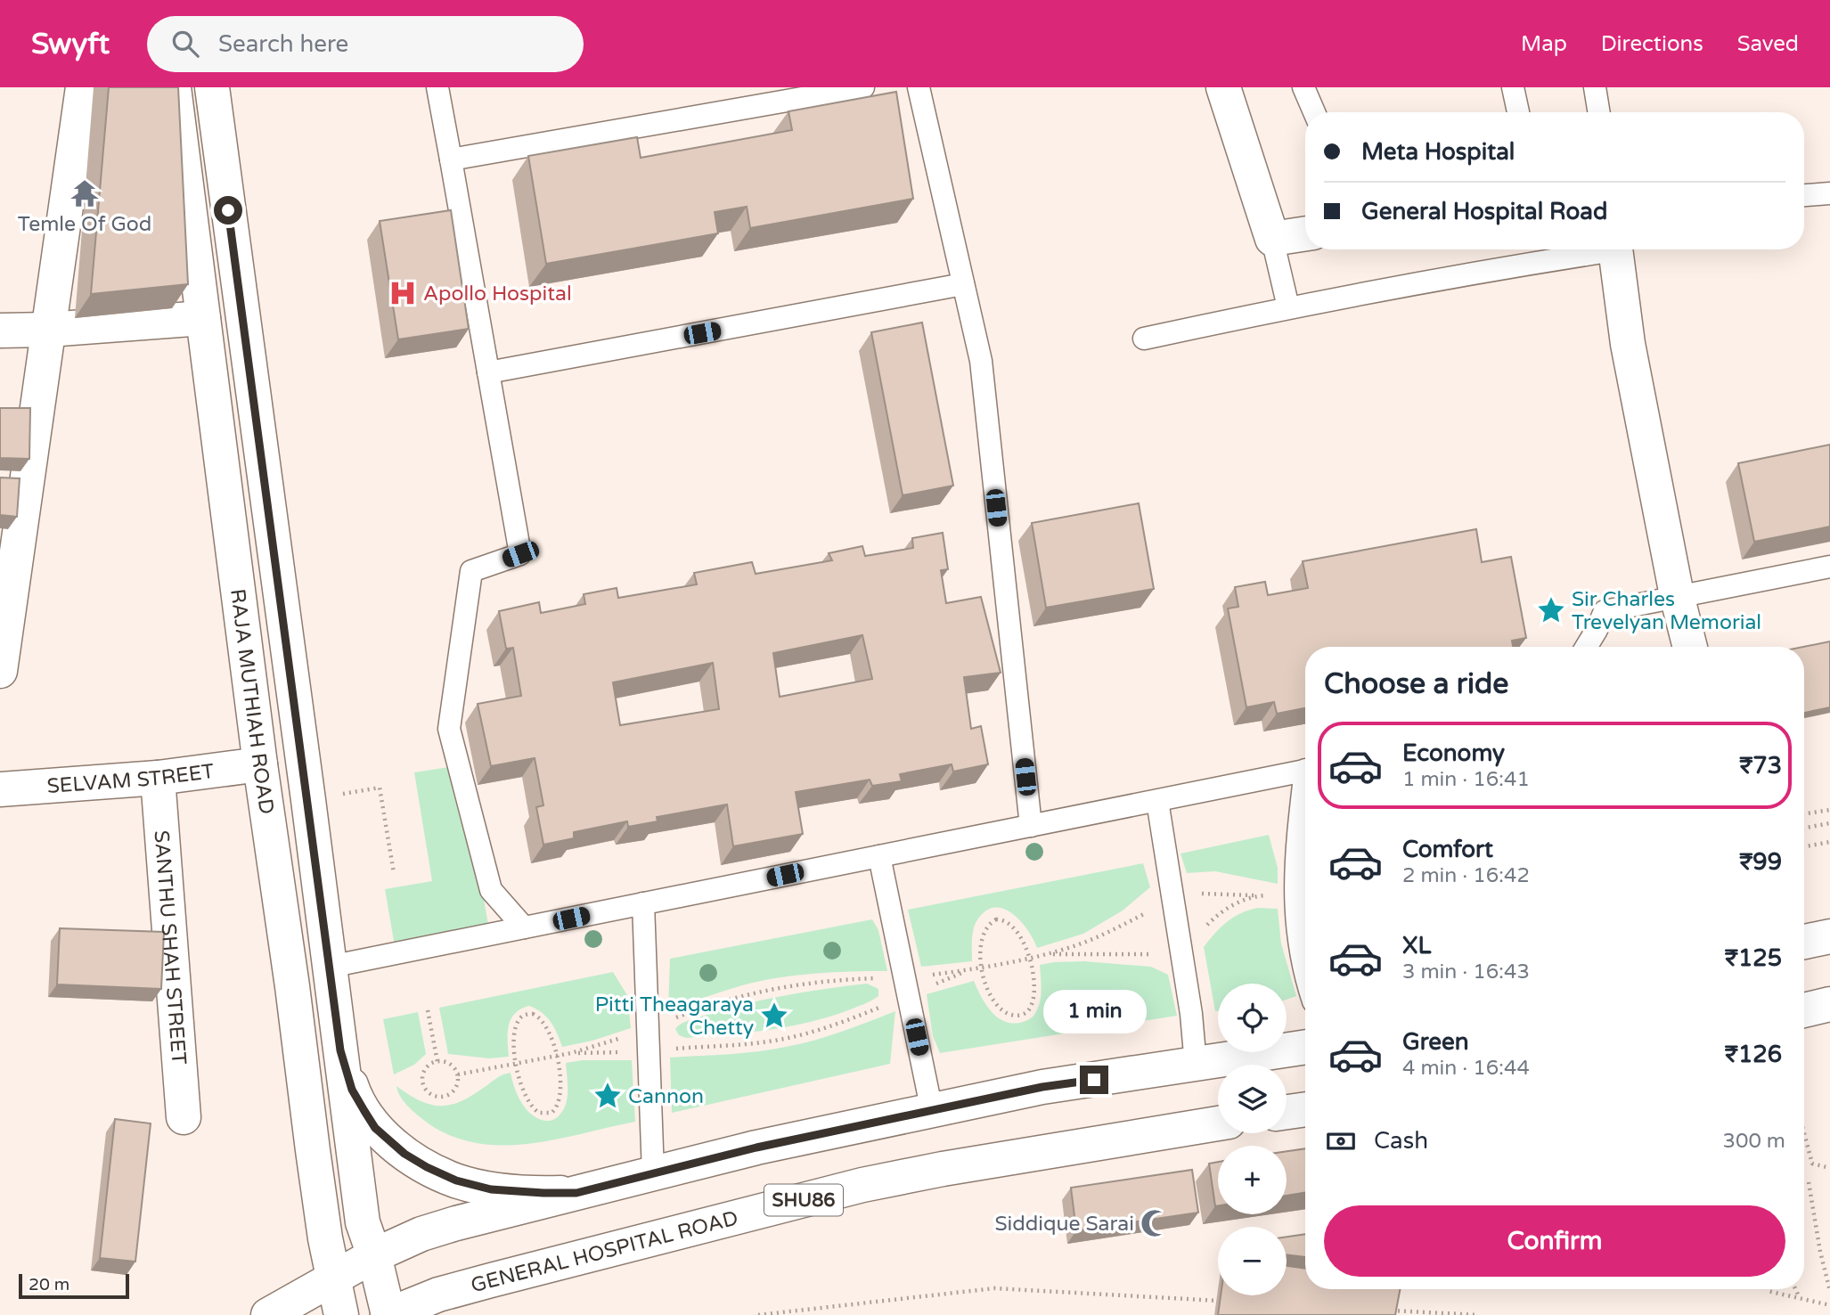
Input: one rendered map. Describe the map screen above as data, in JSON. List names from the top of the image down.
{
  "streets": {
    "main road": [
      "RAJA MUTHIAH ROAD",
      "SELVAM STREET",
      "SANTHU SHAH STREET",
      "SHU86",
      "GENERAL HOSPITAL ROAD"
    ]
  },
  "crossings": [
    ["RAJA MUTHIAH ROAD", "SELVAM STREET"],
    ["RAJA MUTHIAH ROAD", "GENERAL HOSPITAL ROAD"],
    ["SELVAM STREET", "SANTHU SHAH STREET"]
  ],
  "places": {
    "temple": ["Temle Of God"],
    "hospital": ["Apollo Hospital"],
    "place": ["Sir Charles Trevelyan Memorial", "Pitti Theagaraya Chetty", "Cannon"],
    "mosque": ["Siddique Sarai"]
  },
  "scale_bar": "20 m",
  "page": {
    "header": "Swyft",
    "search": "Search here",
    "nav": ["Map", "Directions", "Saved"],
    "banner": ["Meta Hospital", "General Hospital Road"],
    "heading": "Choose a ride",
    "list": [
      {
        "name": "Economy",
        "note": "1 min · 16:41",
        "value": "₹73"
      },
      {
        "name": "Comfort",
        "note": "2 min · 16:42",
        "value": "₹99"
      },
      {
        "name": "XL",
        "note": "3 min · 16:43",
        "value": "₹125"
      },
      {
        "name": "Green",
        "note": "4 min · 16:44",
        "value": "₹126"
      }
    ],
    "map_buttons": ["+", "−"],
    "bubble": "1 min",
    "pay": ["Cash", "300 m"],
    "buttons": "Confirm",
    "scale": "20 m"
  }
}
